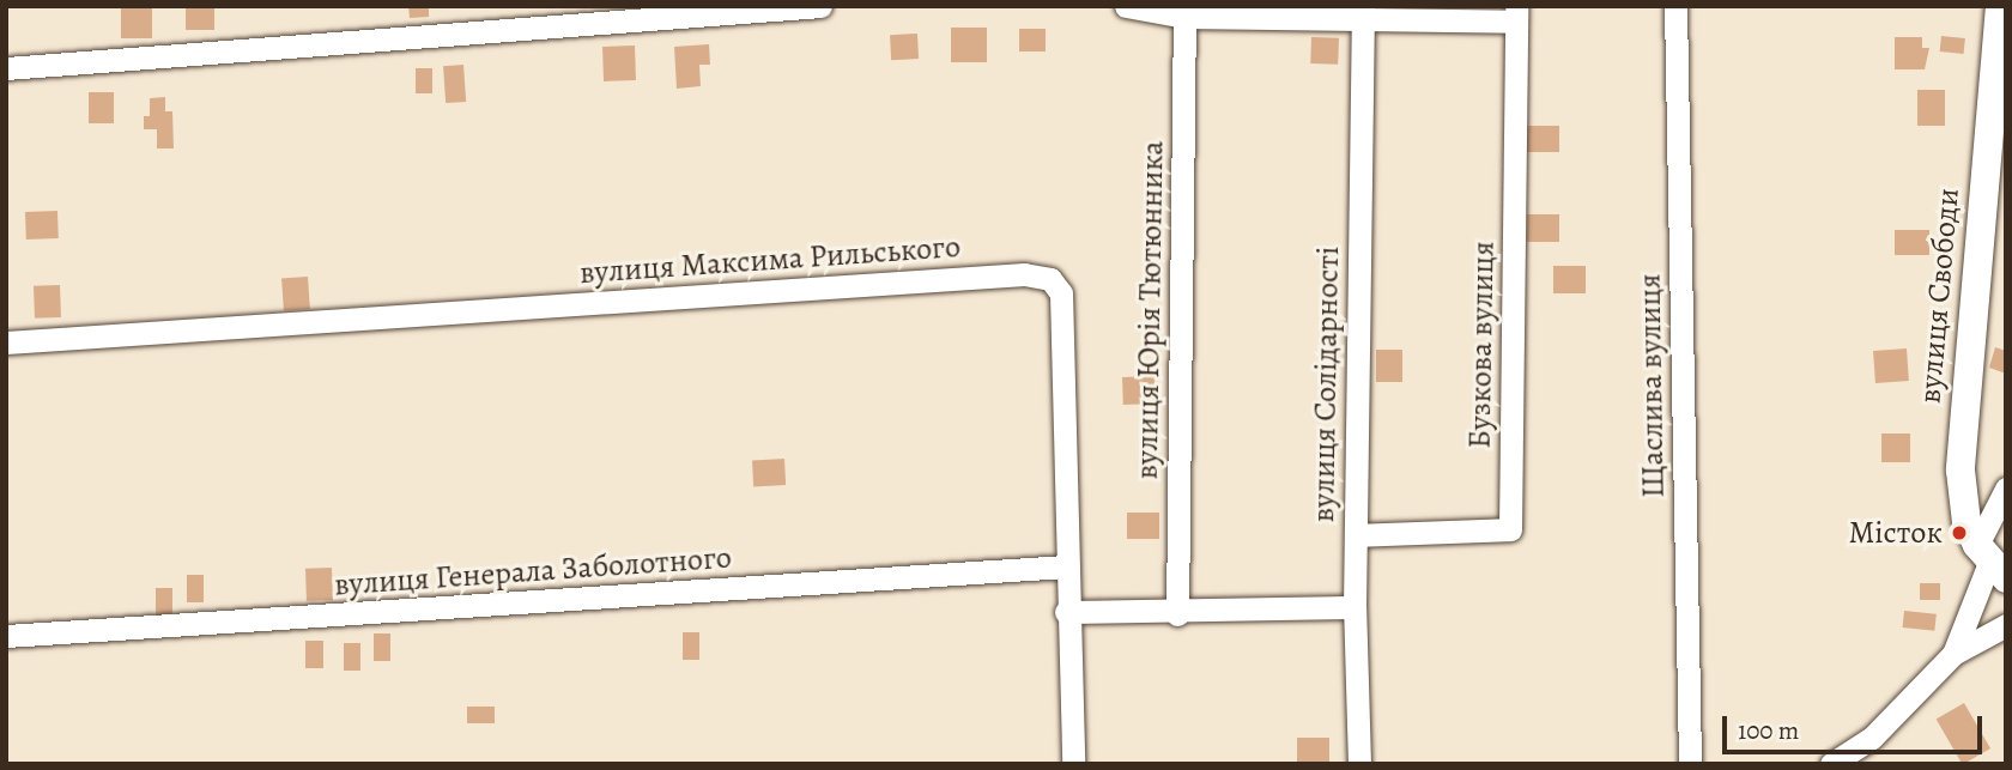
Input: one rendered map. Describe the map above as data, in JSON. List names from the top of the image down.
{
  "streets": {
    "main road": ["вулиця Свободи"],
    "street": [
      "вулиця Максима Рильського",
      "вулиця Юрія Тютюнника",
      "Бузкова вулиця",
      "вулиця Солідарності",
      "Щаслива вулиця",
      "вулиця Генерала Заболотного"
    ]
  },
  "crossings": [
    ["вулиця Максима Рильського", "вулиця Генерала Заболотного"],
    ["Бузкова вулиця", "вулиця Солідарності"]
  ],
  "places": ["Місток"],
  "scale_bar": "100 m"
}
